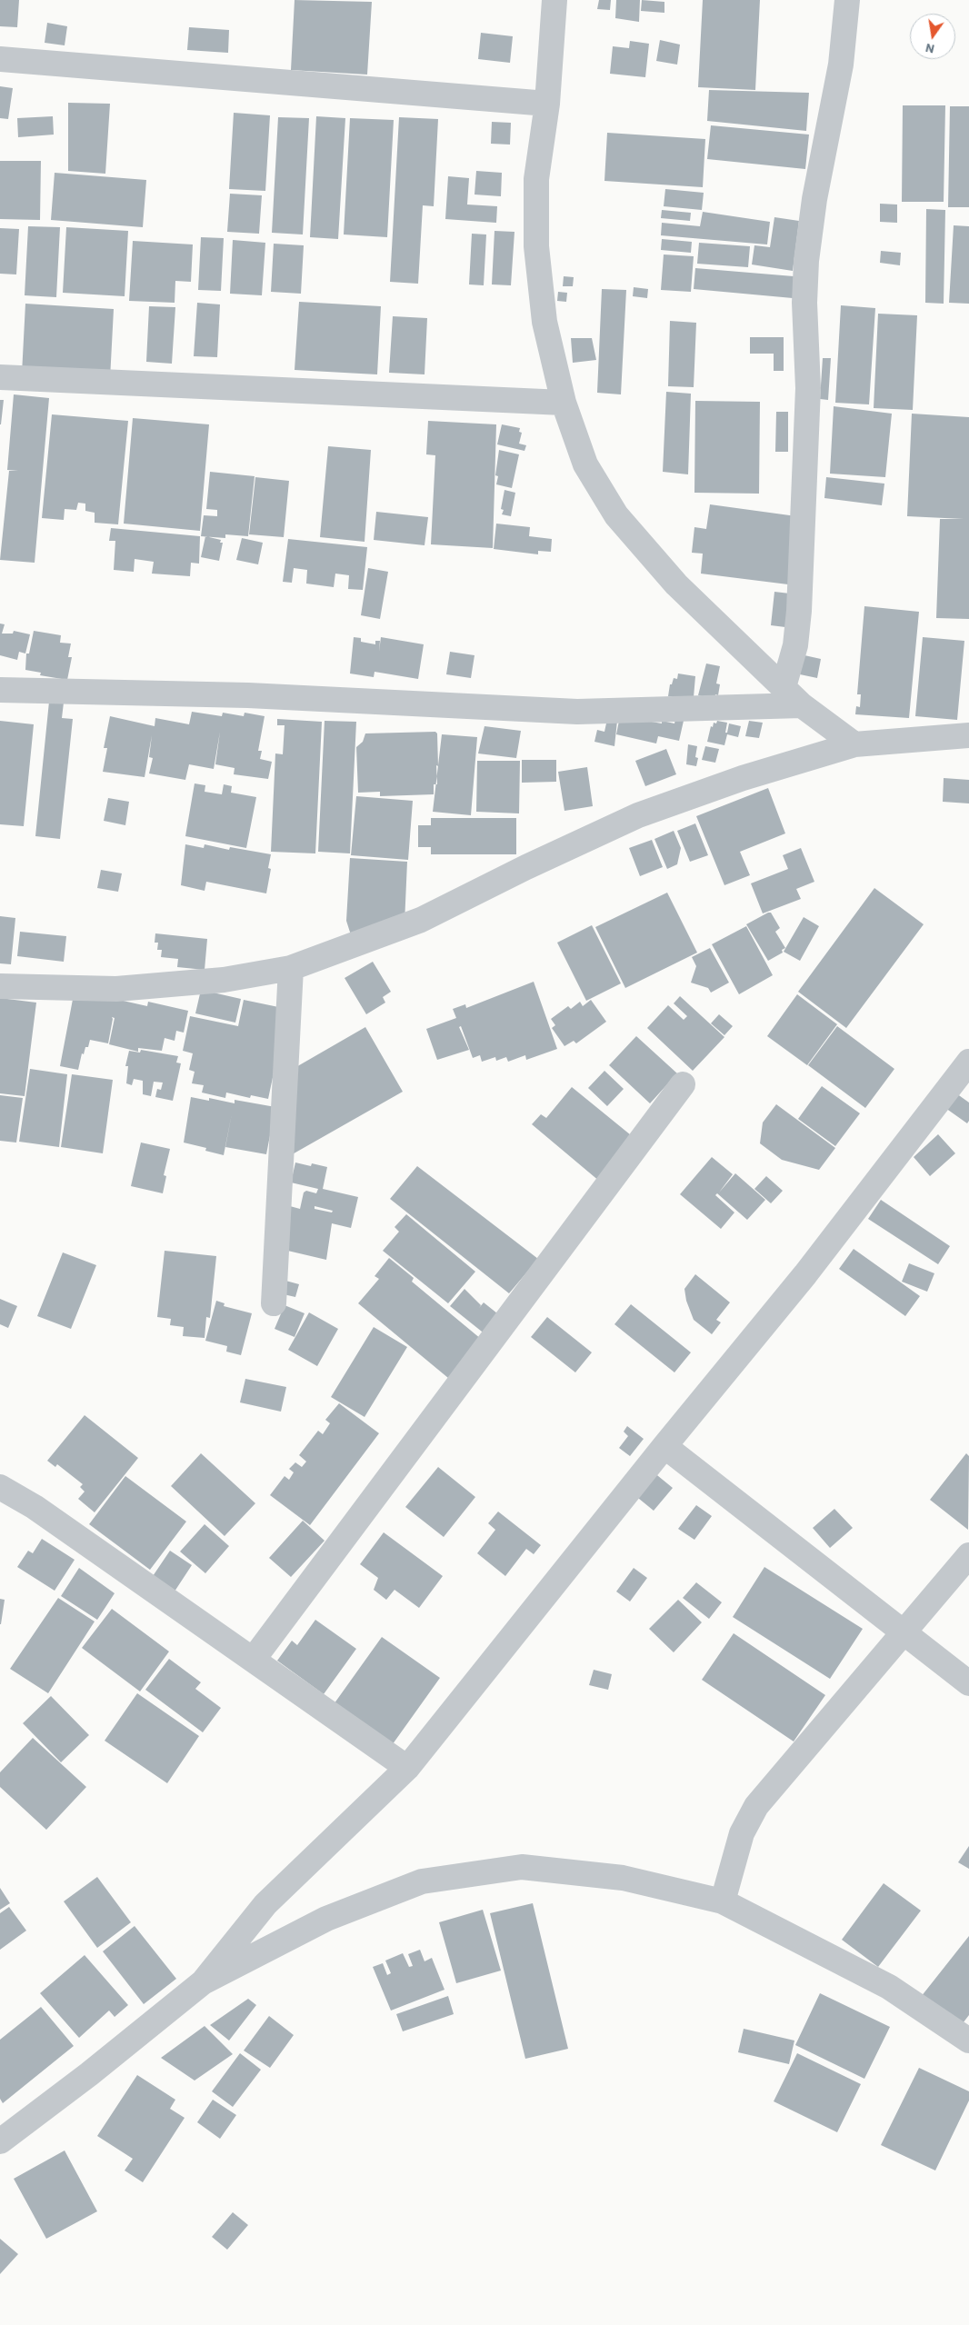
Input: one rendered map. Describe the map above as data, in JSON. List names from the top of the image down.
{
  "north": "bottom"
}
